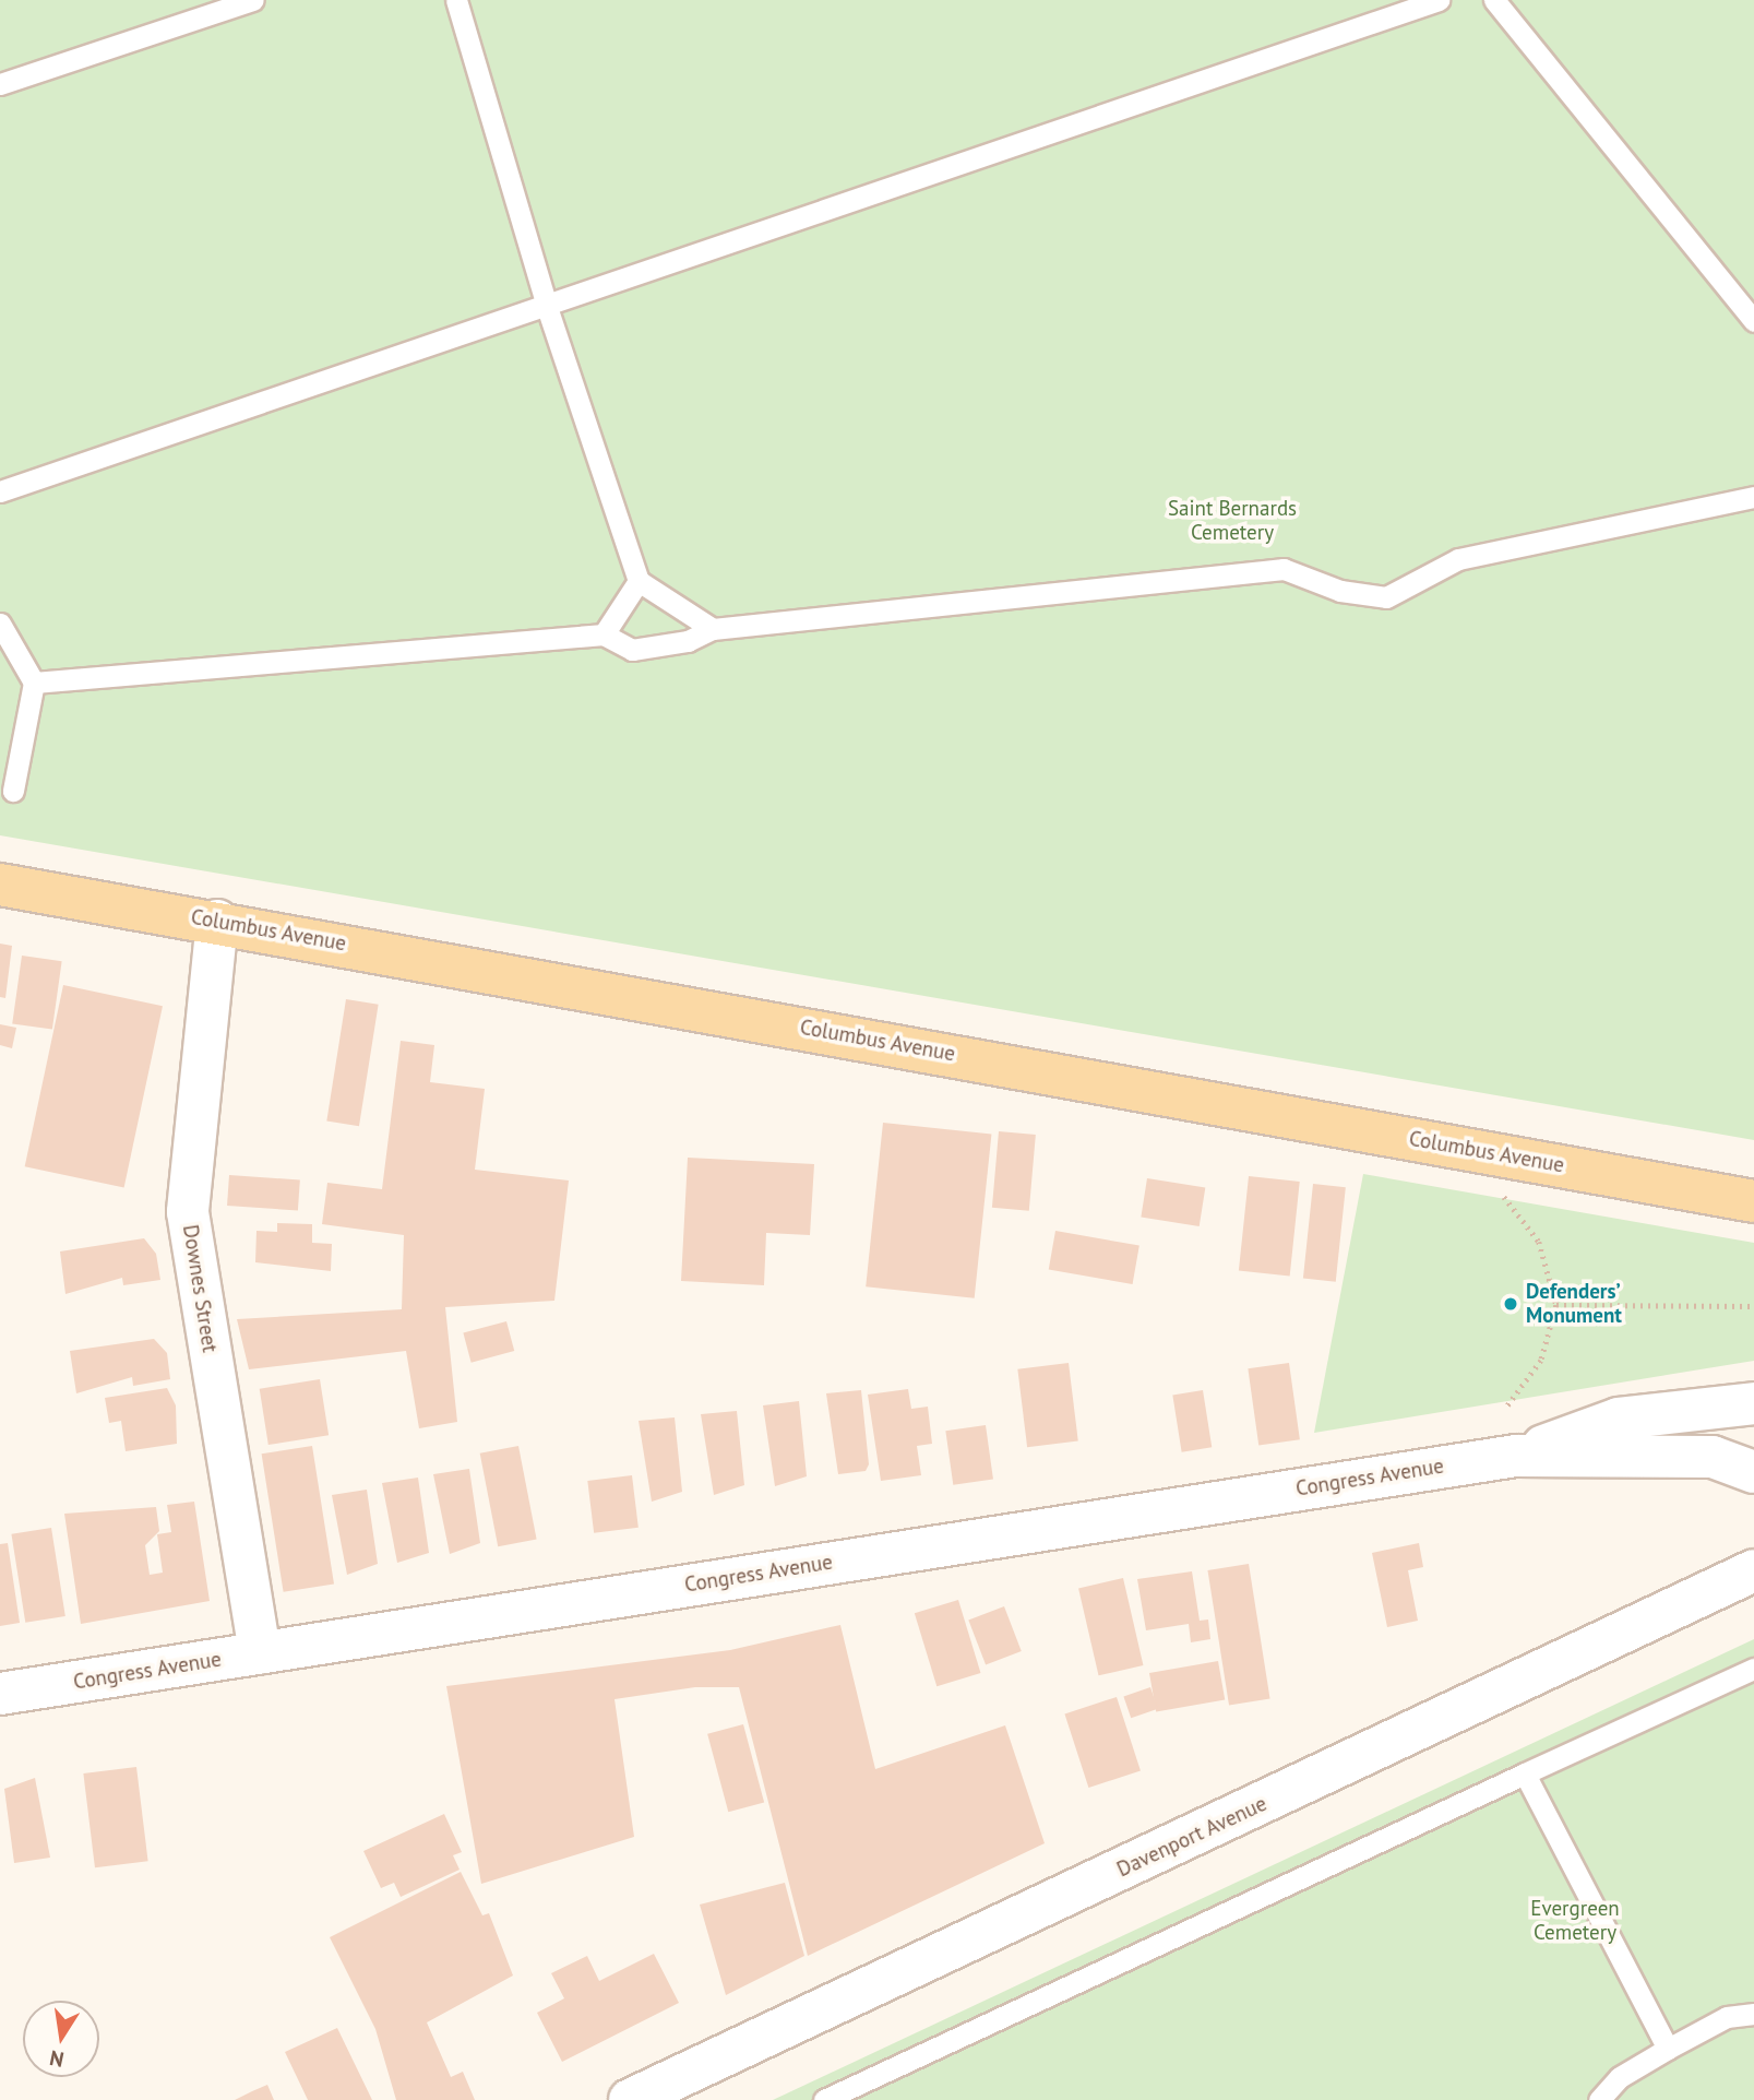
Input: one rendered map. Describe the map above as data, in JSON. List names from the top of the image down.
{
  "streets": {
    "main road": [
      "Columbus Avenue",
      "Downes Street",
      "Congress Avenue",
      "Davenport Avenue"
    ]
  },
  "crossings": [
    ["Columbus Avenue", "Downes Street"],
    ["Downes Street", "Congress Avenue"]
  ],
  "parks": ["Saint Bernards Cemetery", "Evergreen Cemetery"],
  "places": ["Defenders’ Monument"],
  "north": "bottom"
}
